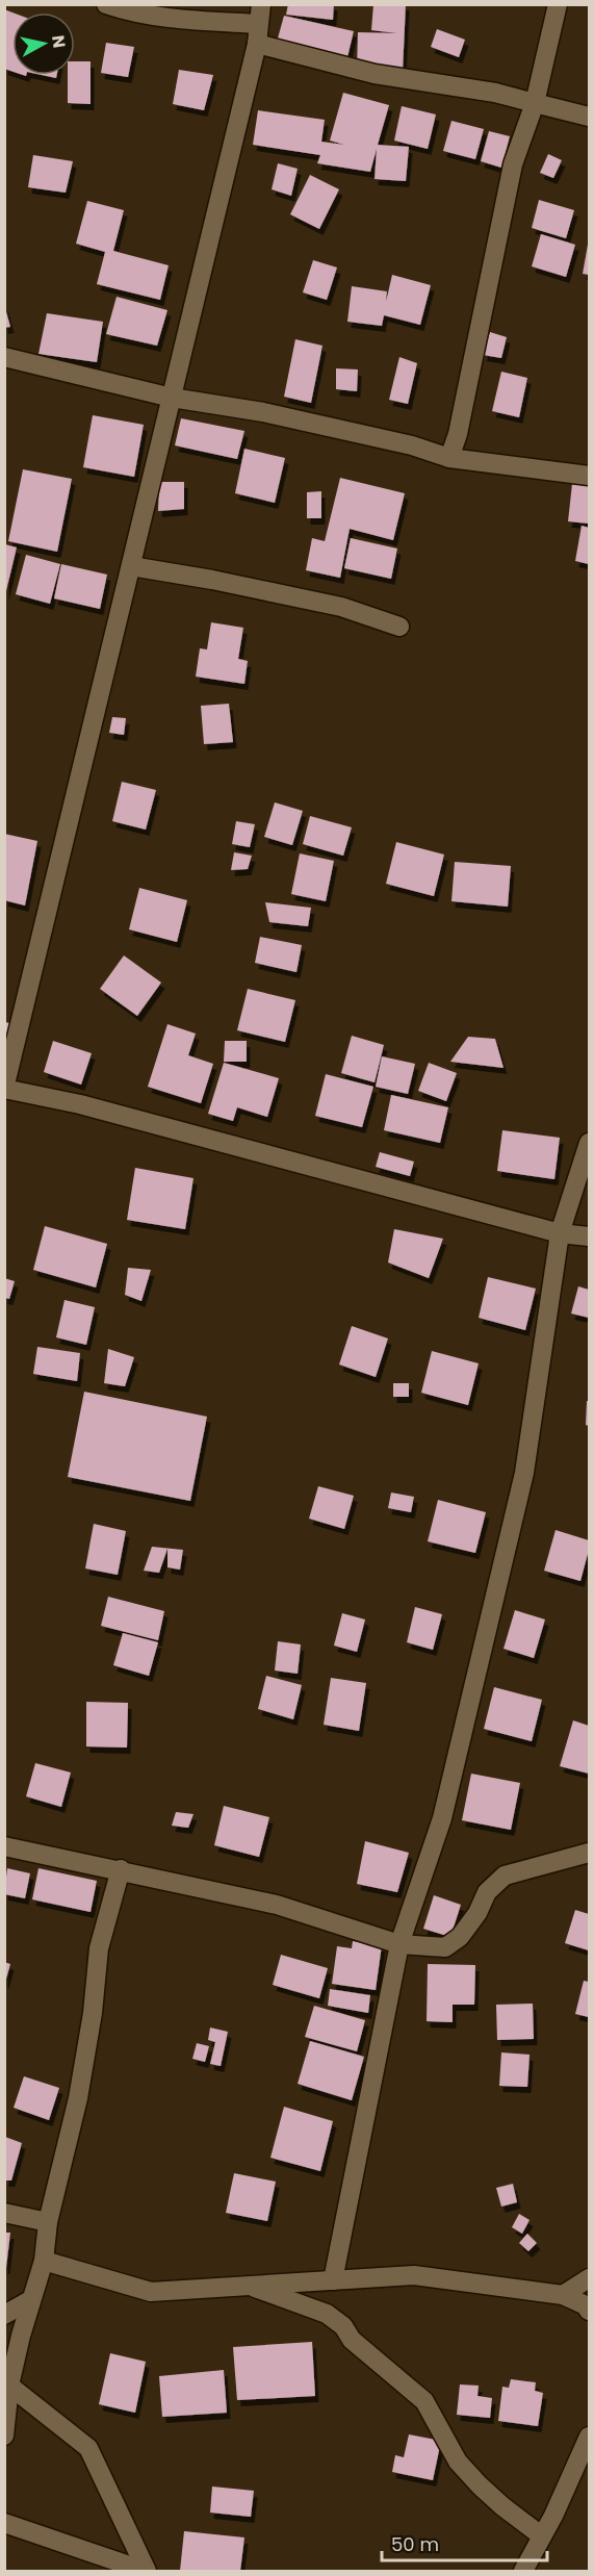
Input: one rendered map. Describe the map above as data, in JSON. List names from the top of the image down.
{
  "scale_bar": "50 m",
  "north": "right"
}
